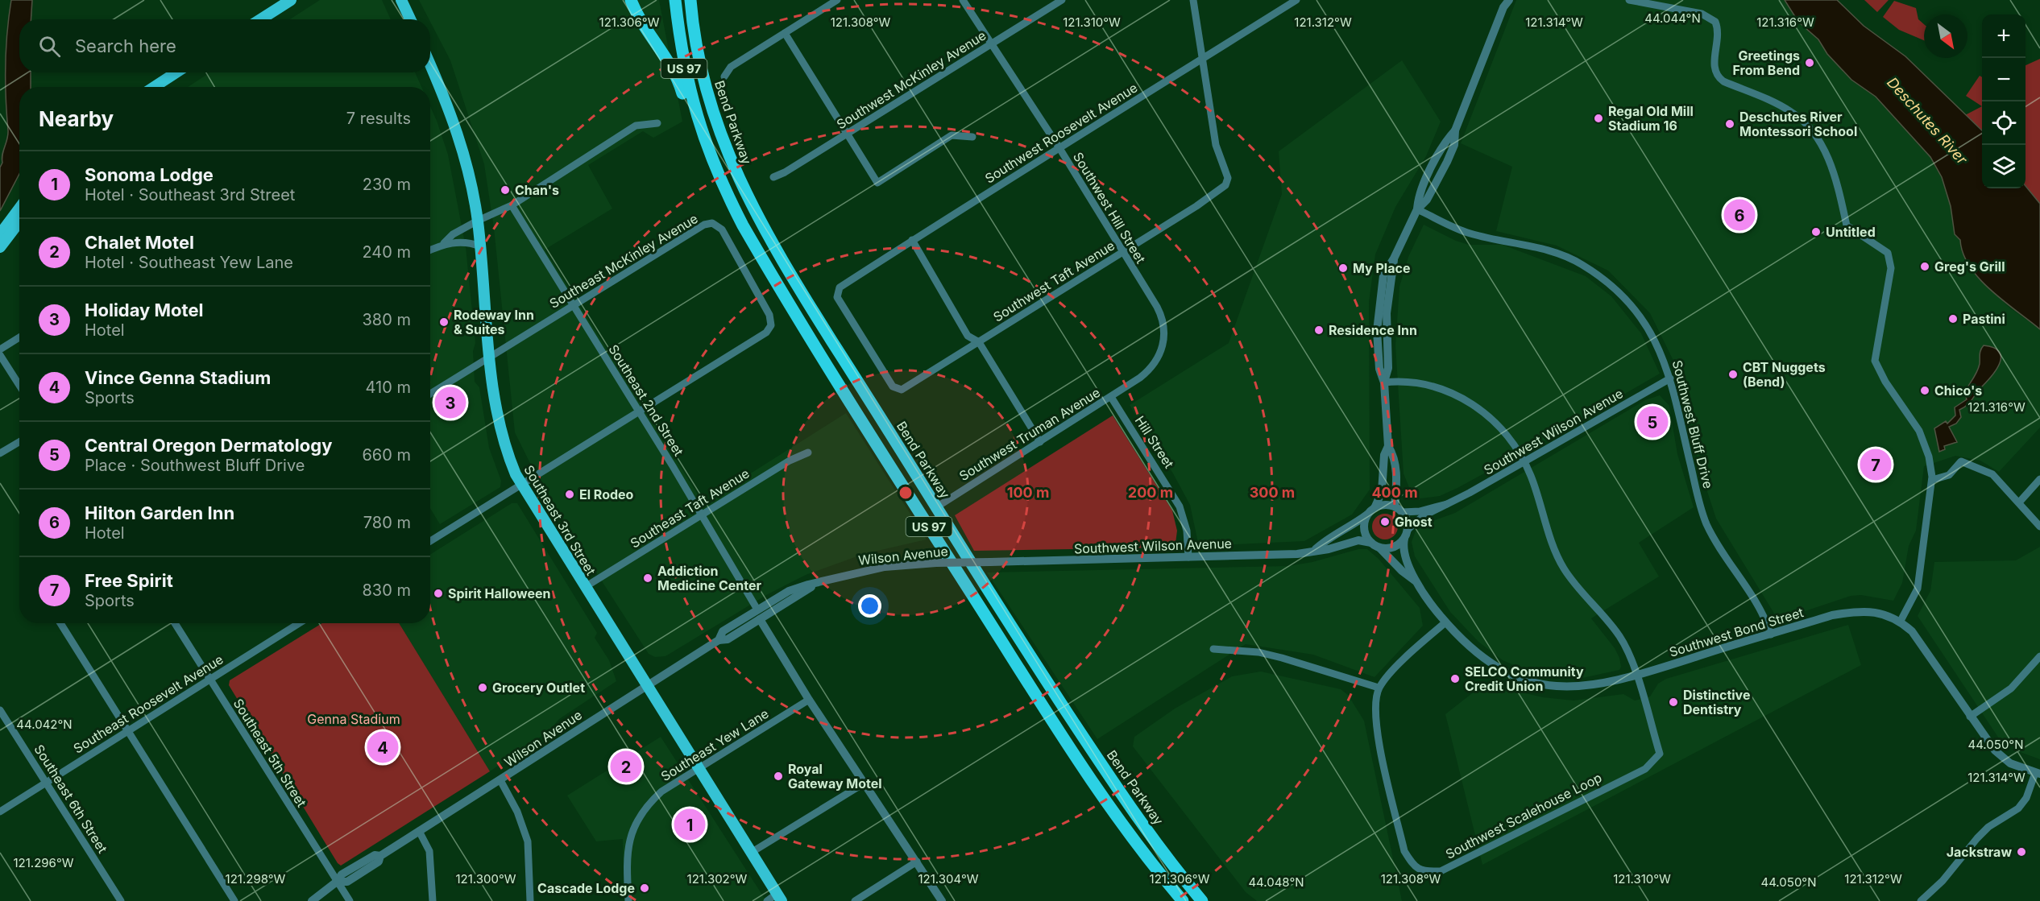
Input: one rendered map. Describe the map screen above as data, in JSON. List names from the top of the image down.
{
  "streets": {
    "highway": ["US 97", "Bend Parkway"],
    "main road": ["Southeast 3rd Street"],
    "street": [
      "Southwest McKinley Avenue",
      "Southwest Roosevelt Avenue",
      "Southwest Hill Street",
      "Southeast McKinley Avenue",
      "Southwest Taft Avenue",
      "Southeast 2nd Street",
      "Southwest Bluff Drive",
      "Southwest Wilson Avenue",
      "Southwest Truman Avenue",
      "Hill Street",
      "Southeast Taft Avenue",
      "Wilson Avenue",
      "Southwest Bond Street",
      "Southeast Roosevelt Avenue",
      "Southeast Yew Lane",
      "Southeast 5th Street",
      "Southeast 6th Street",
      "Southwest Scalehouse Loop"
    ]
  },
  "crossings": [
    ["Southwest McKinley Avenue", "Southwest Hill Street"],
    ["Bend Parkway", "Southwest Truman Avenue"],
    ["Southwest Roosevelt Avenue", "Southwest Hill Street"],
    ["Southwest Roosevelt Avenue", "Southwest Taft Avenue"],
    ["Southwest Hill Street", "Southwest Taft Avenue"],
    ["Southwest Hill Street", "Southwest Truman Avenue"],
    ["Southwest Hill Street", "Hill Street"],
    ["Southeast McKinley Avenue", "Southeast 2nd Street"],
    ["Southeast McKinley Avenue", "Southeast 3rd Street"],
    ["Southeast 2nd Street", "Southeast Taft Avenue"],
    ["Southeast 2nd Street", "Wilson Avenue"],
    ["Southwest Bluff Drive", "Southwest Wilson Avenue"],
    ["Southwest Bluff Drive", "Southwest Bond Street"],
    ["Southwest Wilson Avenue", "Hill Street"],
    ["Southwest Wilson Avenue", "Wilson Avenue"],
    ["Southwest Wilson Avenue", "Southwest Bond Street"],
    ["Southwest Truman Avenue", "Hill Street"],
    ["Southeast Taft Avenue", "Southeast 3rd Street"],
    ["Southeast 3rd Street", "Wilson Avenue"],
    ["Southeast 3rd Street", "Southeast Yew Lane"],
    ["Wilson Avenue", "Southeast 5th Street"],
    ["Southwest Bond Street", "Southwest Scalehouse Loop"],
    ["Southeast Roosevelt Avenue", "Southeast 5th Street"],
    ["Southeast Roosevelt Avenue", "Southeast 6th Street"]
  ],
  "water": ["Deschutes River"],
  "parks": ["Genna Stadium"],
  "places": [
    "Greetings From Bend",
    "Regal Old Mill Stadium 16",
    "Deschutes River Montessori School",
    "Chan's",
    "Untitled",
    "Greg's Grill",
    "My Place",
    "Pastini",
    "Rodeway Inn & Suites",
    "Residence Inn",
    "CBT Nuggets (Bend)",
    "Chico's",
    "El Rodeo",
    "Ghost",
    "Addiction Medicine Center",
    "Spirit Halloween",
    "SELCO Community Credit Union",
    "Grocery Outlet",
    "Distinctive Dentistry",
    "Royal Gateway Motel",
    "Jackstraw",
    "Cascade Lodge"
  ],
  "north": "bottom right",
  "page": {
    "map_buttons": ["+", "−"],
    "search": "Search here",
    "heading": ["Nearby", "7 results"],
    "list": [
      {
        "mark": "1",
        "name": "Sonoma Lodge",
        "note": "Hotel · Southeast 3rd Street",
        "value": "230 m"
      },
      {
        "mark": "2",
        "name": "Chalet Motel",
        "note": "Hotel · Southeast Yew Lane",
        "value": "240 m"
      },
      {
        "mark": "3",
        "name": "Holiday Motel",
        "note": "Hotel",
        "value": "380 m"
      },
      {
        "mark": "4",
        "name": "Vince Genna Stadium",
        "note": "Sports",
        "value": "410 m"
      },
      {
        "mark": "5",
        "name": "Central Oregon Dermatology",
        "note": "Place · Southwest Bluff Drive",
        "value": "660 m"
      },
      {
        "mark": "6",
        "name": "Hilton Garden Inn",
        "note": "Hotel",
        "value": "780 m"
      },
      {
        "mark": "7",
        "name": "Free Spirit",
        "note": "Sports",
        "value": "830 m"
      }
    ],
    "pins": [
      "6",
      "3",
      "5",
      "7",
      "4",
      "2",
      "1"
    ]
  },
  "coordinates": [
    "44.044°N",
    "121.316°W",
    "121.306°W",
    "121.308°W",
    "121.310°W",
    "121.312°W",
    "121.314°W",
    "44.042°N",
    "44.050°N",
    "121.296°W",
    "121.298°W",
    "121.300°W",
    "121.302°W",
    "121.304°W",
    "44.048°N"
  ],
  "rings": [
    "100 m",
    "200 m",
    "300 m",
    "400 m"
  ]
}
